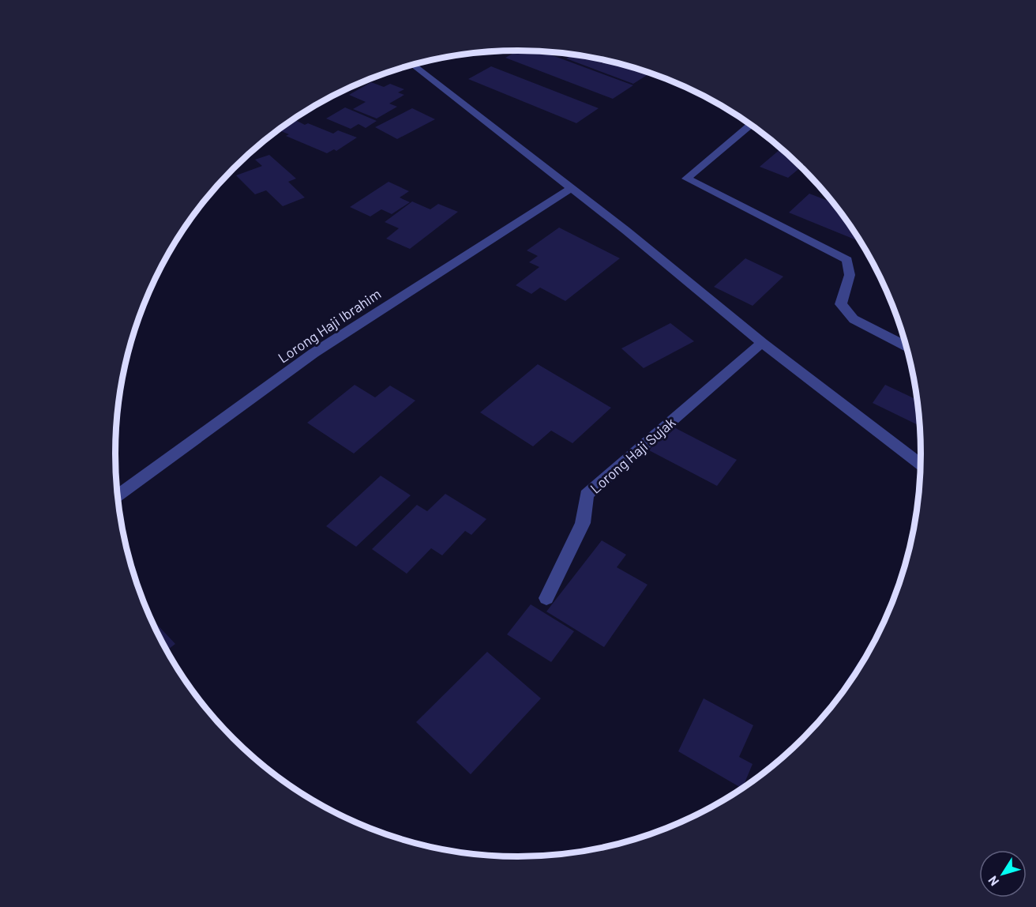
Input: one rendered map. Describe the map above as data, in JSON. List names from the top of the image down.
{
  "streets": {
    "street": ["Lorong Haji Ibrahim", "Lorong Haji Sujak"]
  },
  "north": "bottom left"
}
